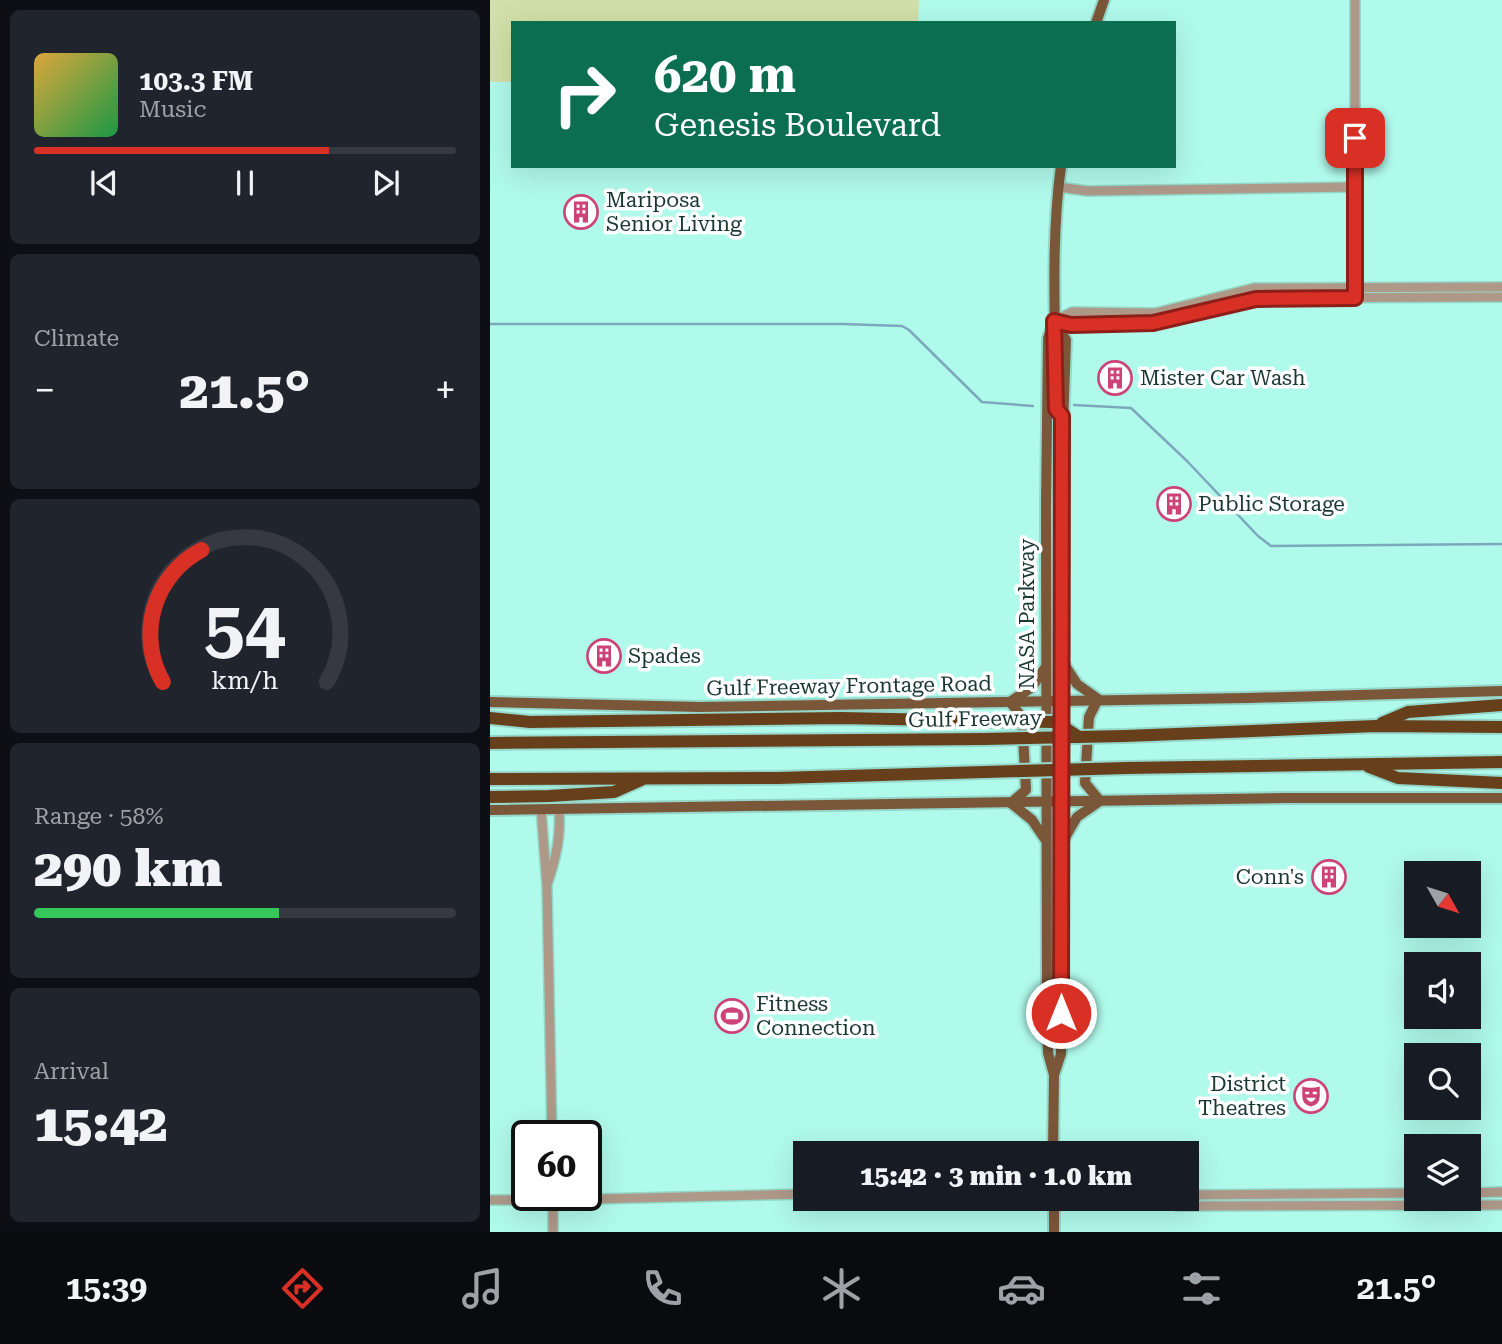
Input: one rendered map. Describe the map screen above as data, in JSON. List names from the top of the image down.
{
  "streets": {
    "highway": ["Gulf Freeway"],
    "main road": ["NASA Parkway", "Gulf Freeway Frontage Road"]
  },
  "crossings": [
    ["NASA Parkway", "Gulf Freeway Frontage Road"]
  ],
  "places": {
    "building": [
      "Mariposa Senior Living",
      "Mister Car Wash",
      "Public Storage",
      "Spades",
      "Conn's"
    ],
    "sports": ["Fitness Connection"],
    "theatre": ["District Theatres"]
  },
  "north": "bottom right",
  "page": {
    "turn": ["620 m", "Genesis Boulevard"],
    "song": ["103.3 FM", "Music"],
    "tile": [
      "Climate",
      ["Range · 58%", "290 km"],
      ["Arrival", "15:42"]
    ],
    "heat": ["−", "21.5°", "+"],
    "limit": "60",
    "trip": "15:42 · 3 min · 1.0 km",
    "tabs": ["15:39", "21.5°"],
    "gauge": ["54", "km/h"]
  }
}
